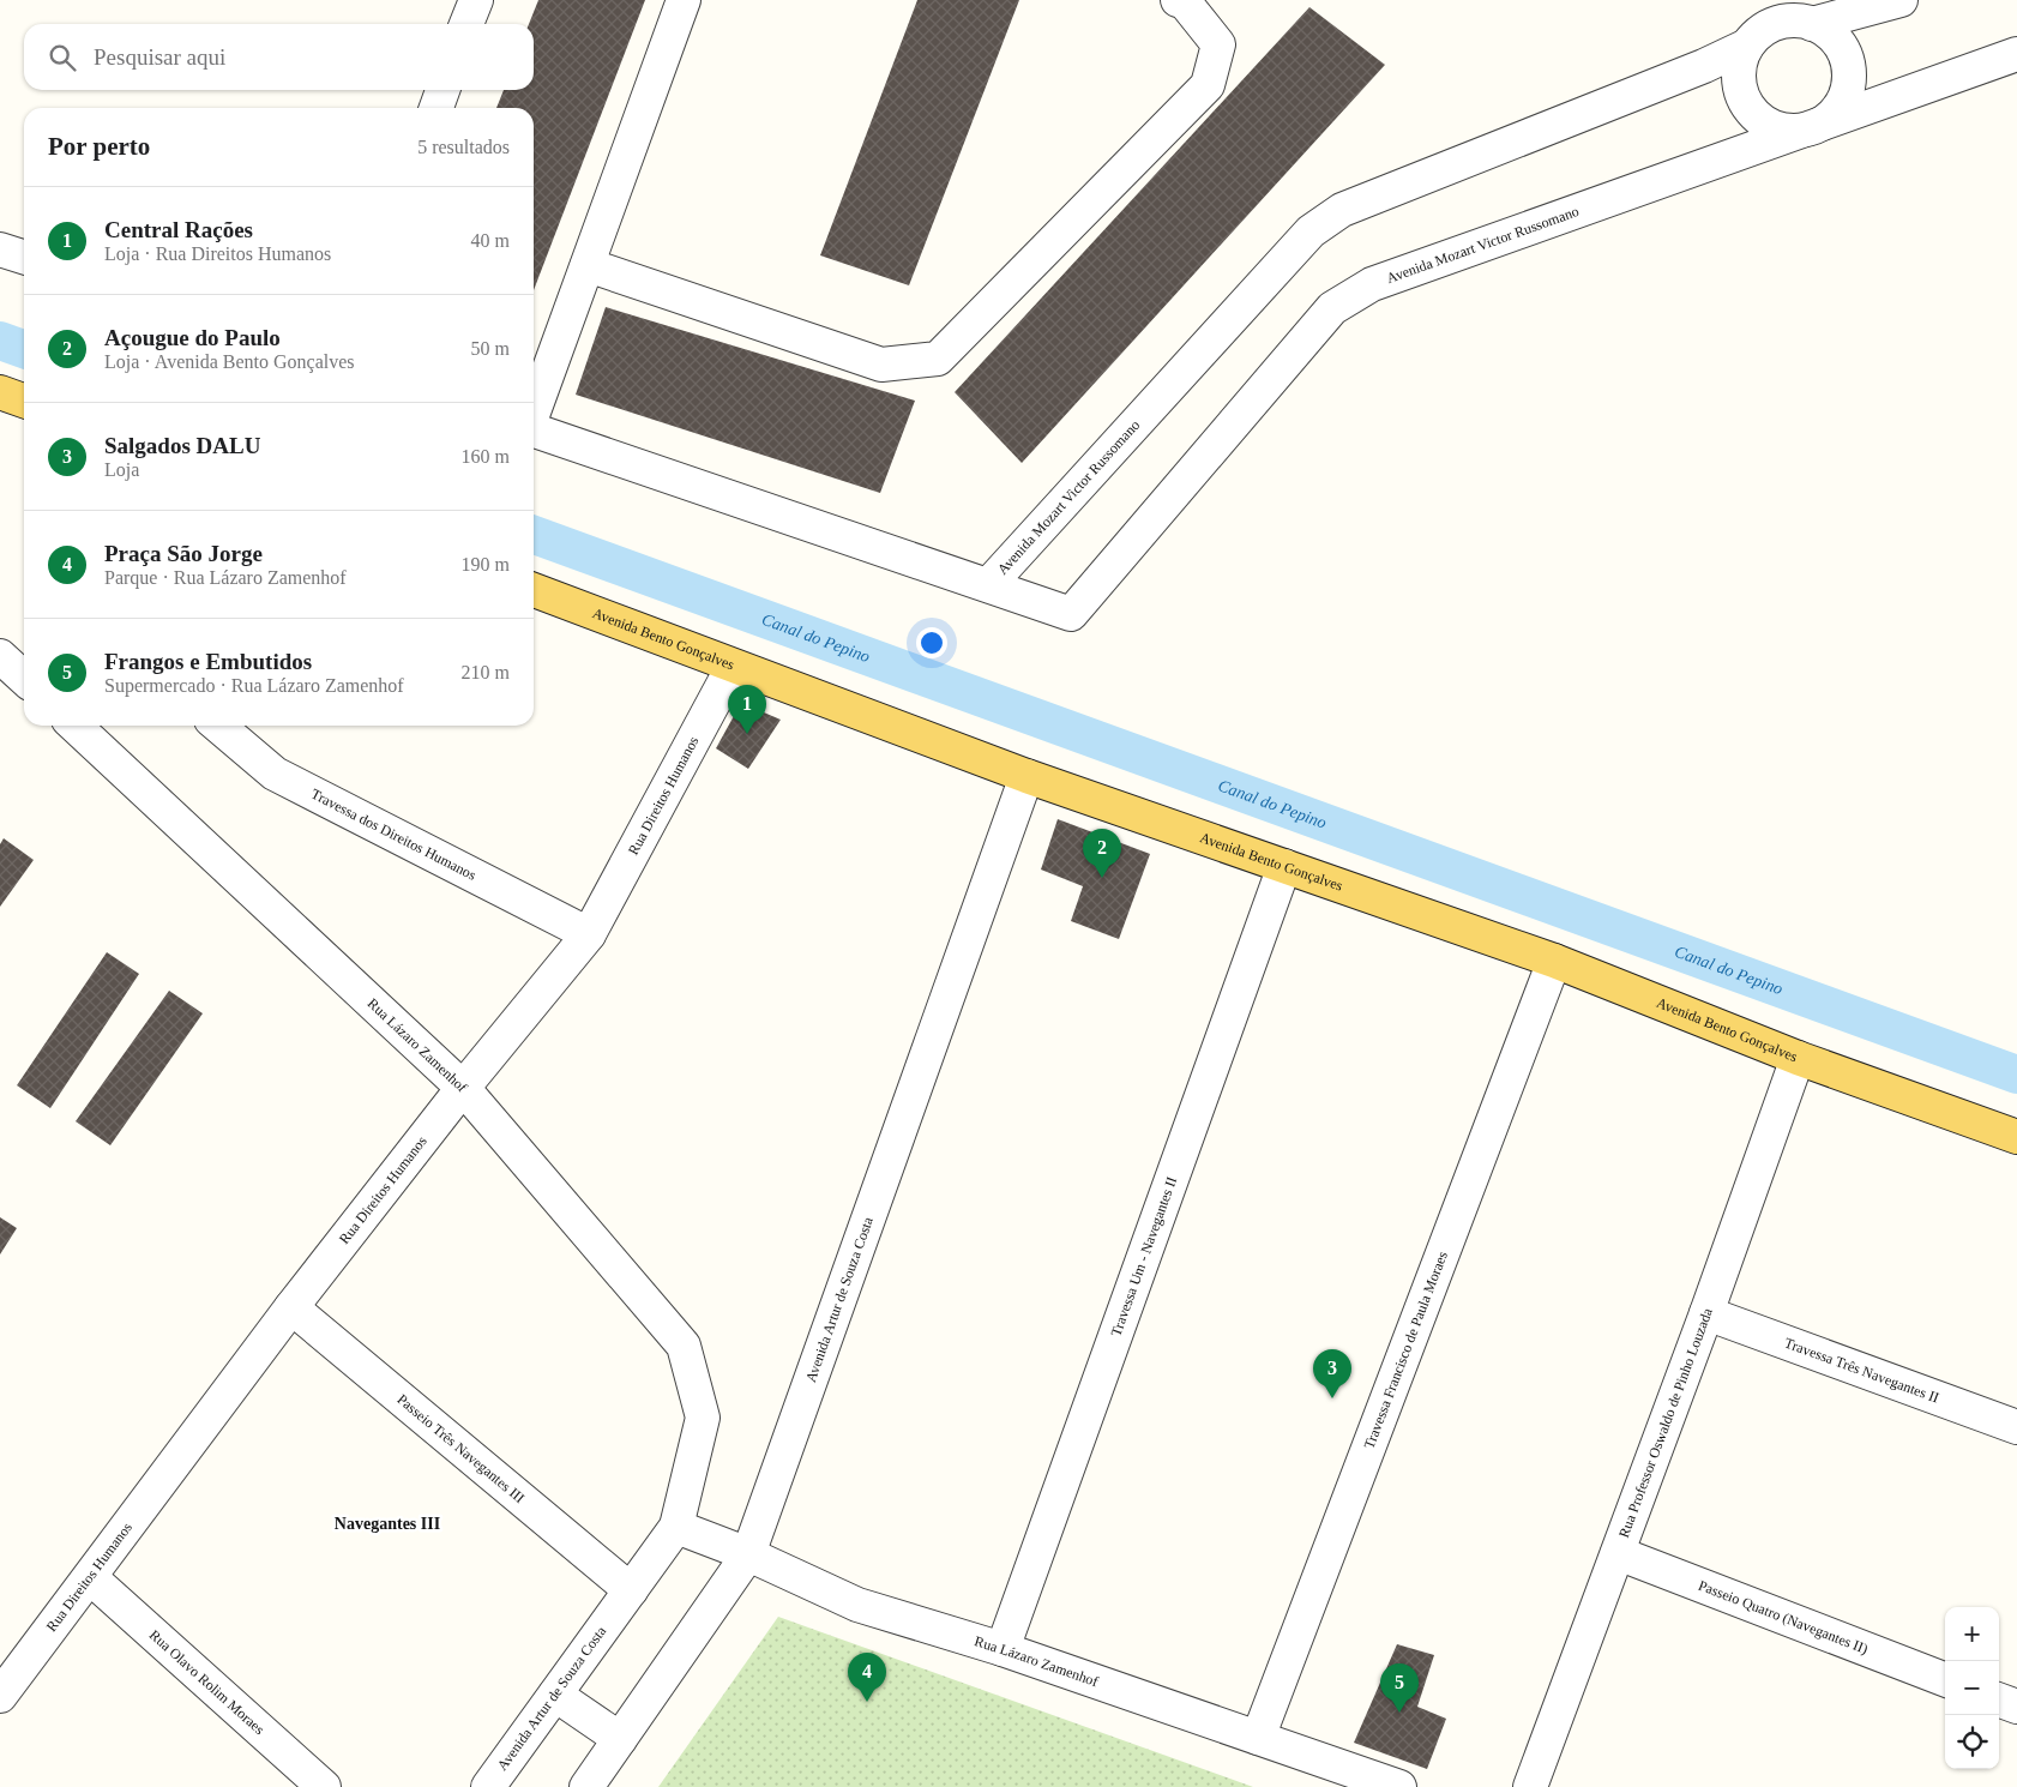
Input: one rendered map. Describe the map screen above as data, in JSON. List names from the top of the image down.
{
  "streets": {
    "main road": ["Avenida Bento Gonçalves"],
    "street": [
      "Avenida Mozart Victor Russomano",
      "Rua Direitos Humanos",
      "Travessa dos Direitos Humanos",
      "Rua Lázaro Zamenhof",
      "Travessa Um - Navegantes II",
      "Avenida Artur de Souza Costa",
      "Travessa Francisco de Paula Moraes",
      "Travessa Três Navegantes II",
      "Rua Professor Oswaldo de Pinho Louzada",
      "Passeio Três Navegantes III",
      "Passeio Quatro (Navegantes II)",
      "Rua Olavo Rolim Moraes"
    ]
  },
  "crossings": [
    ["Avenida Bento Gonçalves", "Rua Direitos Humanos"],
    ["Avenida Bento Gonçalves", "Travessa Um - Navegantes II"],
    ["Avenida Bento Gonçalves", "Avenida Artur de Souza Costa"],
    ["Avenida Bento Gonçalves", "Travessa Francisco de Paula Moraes"],
    ["Avenida Bento Gonçalves", "Rua Professor Oswaldo de Pinho Louzada"],
    ["Rua Direitos Humanos", "Travessa dos Direitos Humanos"],
    ["Rua Direitos Humanos", "Rua Lázaro Zamenhof"],
    ["Rua Direitos Humanos", "Passeio Três Navegantes III"],
    ["Rua Direitos Humanos", "Rua Olavo Rolim Moraes"],
    ["Rua Lázaro Zamenhof", "Travessa Um - Navegantes II"],
    ["Rua Lázaro Zamenhof", "Avenida Artur de Souza Costa"],
    ["Rua Lázaro Zamenhof", "Travessa Francisco de Paula Moraes"],
    ["Avenida Artur de Souza Costa", "Passeio Três Navegantes III"],
    ["Travessa Três Navegantes II", "Rua Professor Oswaldo de Pinho Louzada"],
    ["Rua Professor Oswaldo de Pinho Louzada", "Passeio Quatro (Navegantes II)"]
  ],
  "districts": ["Navegantes III"],
  "water": ["Canal do Pepino"],
  "page": {
    "search": "Pesquisar aqui",
    "heading": ["Por perto", "5 resultados"],
    "list": [
      {
        "mark": "1",
        "name": "Central Rações",
        "note": "Loja · Rua Direitos Humanos",
        "value": "40 m"
      },
      {
        "mark": "2",
        "name": "Açougue do Paulo",
        "note": "Loja · Avenida Bento Gonçalves",
        "value": "50 m"
      },
      {
        "mark": "3",
        "name": "Salgados DALU",
        "note": "Loja",
        "value": "160 m"
      },
      {
        "mark": "4",
        "name": "Praça São Jorge",
        "note": "Parque · Rua Lázaro Zamenhof",
        "value": "190 m"
      },
      {
        "mark": "5",
        "name": "Frangos e Embutidos",
        "note": "Supermercado · Rua Lázaro Zamenhof",
        "value": "210 m"
      }
    ],
    "pins": [
      "1",
      "2",
      "3",
      "4",
      "5"
    ],
    "map_buttons": ["+", "−"]
  }
}
